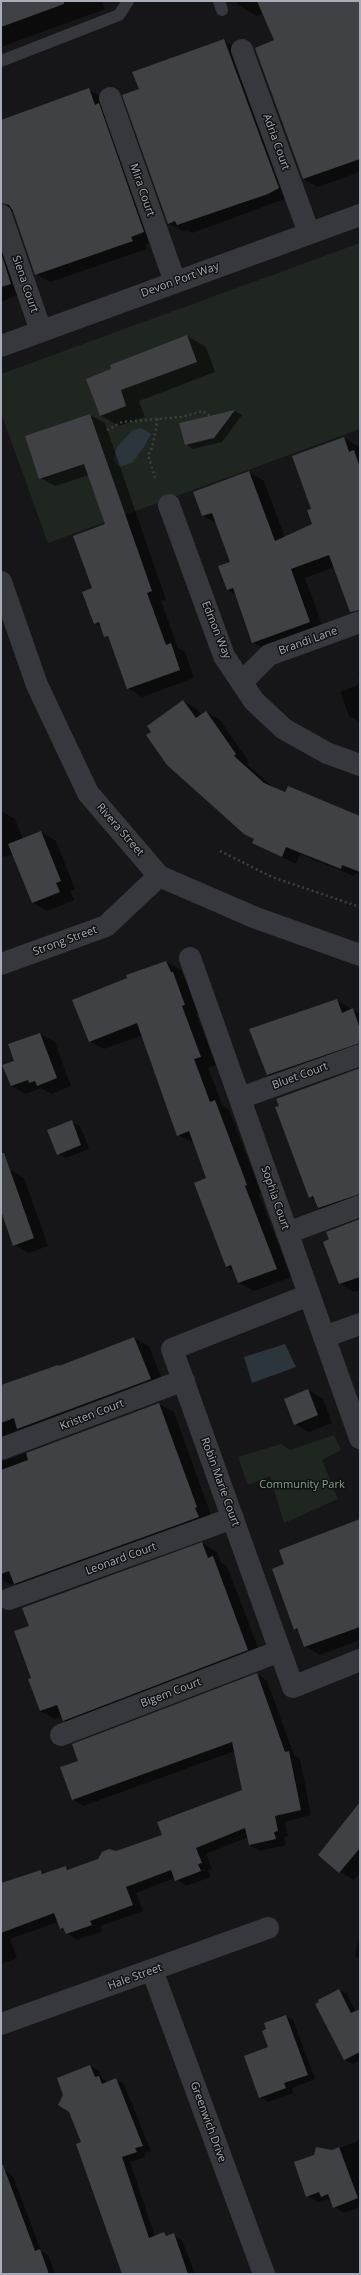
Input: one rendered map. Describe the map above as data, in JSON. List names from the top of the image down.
{
  "streets": {
    "street": [
      "Adria Court",
      "Mira Court",
      "Devon Port Way",
      "Siena Court",
      "Edmon Way",
      "Brandi Lane",
      "Rivera Street",
      "Strong Street",
      "Bluet Court",
      "Sophia Court",
      "Kristen Court",
      "Robin Marie Court",
      "Leonard Court",
      "Bigem Court",
      "Hale Street",
      "Greenwich Drive"
    ]
  },
  "crossings": [
    ["Adria Court", "Devon Port Way"],
    ["Mira Court", "Devon Port Way"],
    ["Devon Port Way", "Siena Court"],
    ["Edmon Way", "Brandi Lane"],
    ["Rivera Street", "Strong Street"],
    ["Bluet Court", "Sophia Court"],
    ["Sophia Court", "Robin Marie Court"],
    ["Kristen Court", "Robin Marie Court"],
    ["Robin Marie Court", "Leonard Court"],
    ["Robin Marie Court", "Bigem Court"],
    ["Hale Street", "Greenwich Drive"]
  ],
  "parks": ["Community Park"]
}
